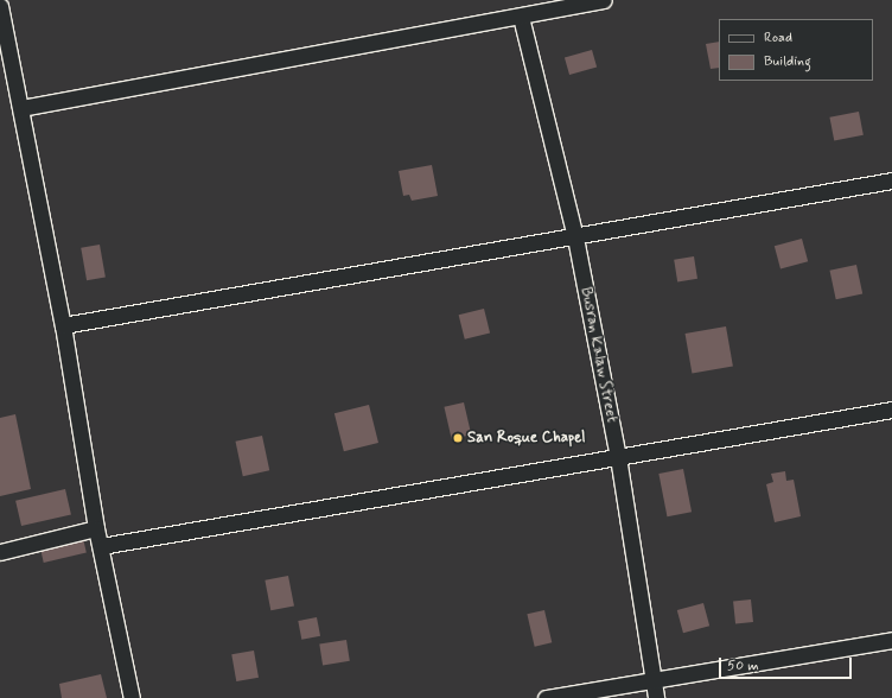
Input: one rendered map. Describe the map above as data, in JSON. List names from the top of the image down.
{
  "streets": {
    "street": ["Busran Kalaw Street"]
  },
  "places": ["San Roque Chapel"],
  "legend": ["Road", "Building"],
  "scale_bar": "50 m"
}
